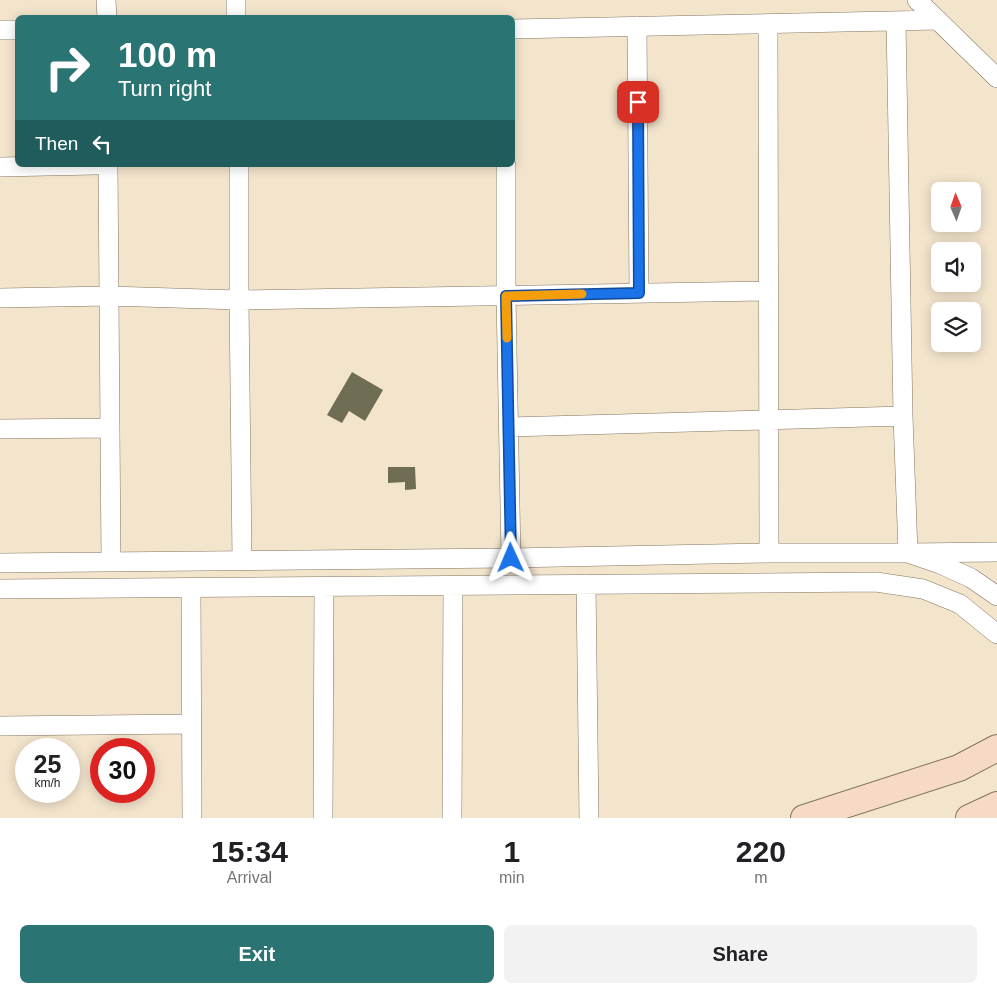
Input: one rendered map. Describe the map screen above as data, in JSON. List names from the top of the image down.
{
  "north": "top",
  "page": {
    "turn": ["100 m", "Turn right"],
    "then": "Then",
    "speed": "25 km/h",
    "limit": "30",
    "eta": [
      "15:34",
      "Arrival",
      "1",
      "min",
      "220",
      "m"
    ],
    "buttons": ["Exit", "Share"]
  }
}
